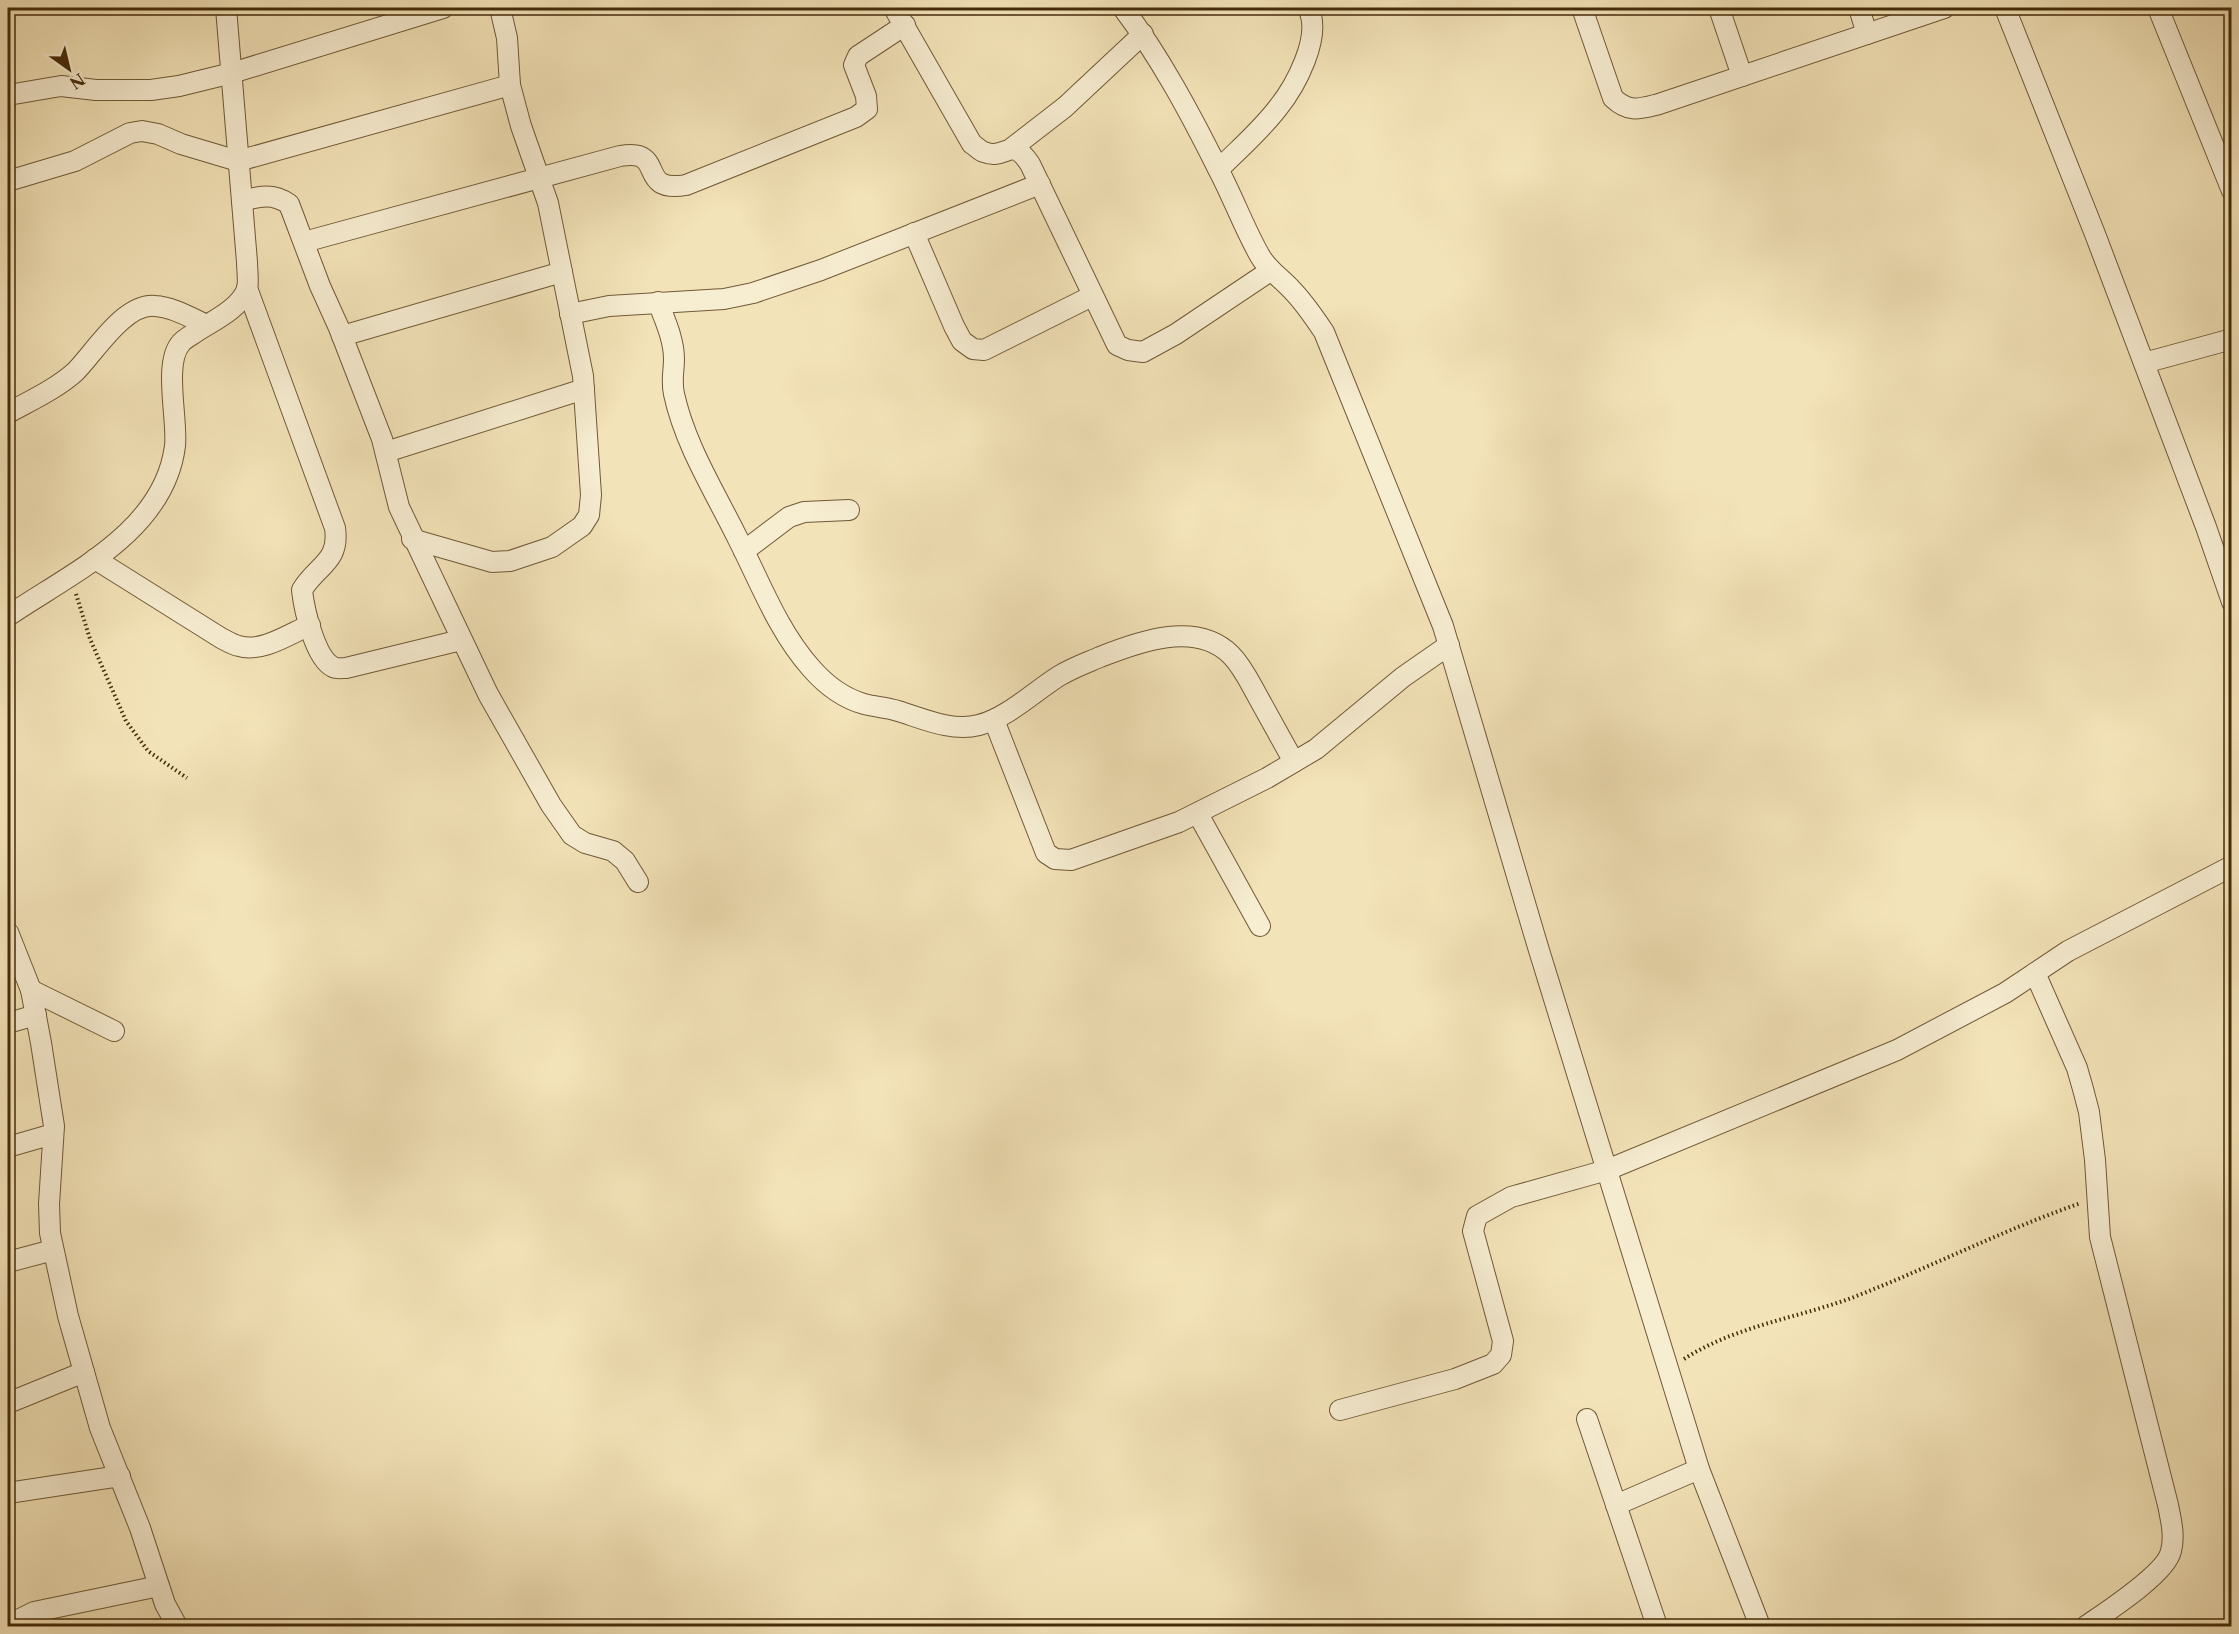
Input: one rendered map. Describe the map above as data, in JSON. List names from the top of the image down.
{
  "north": "bottom right"
}
